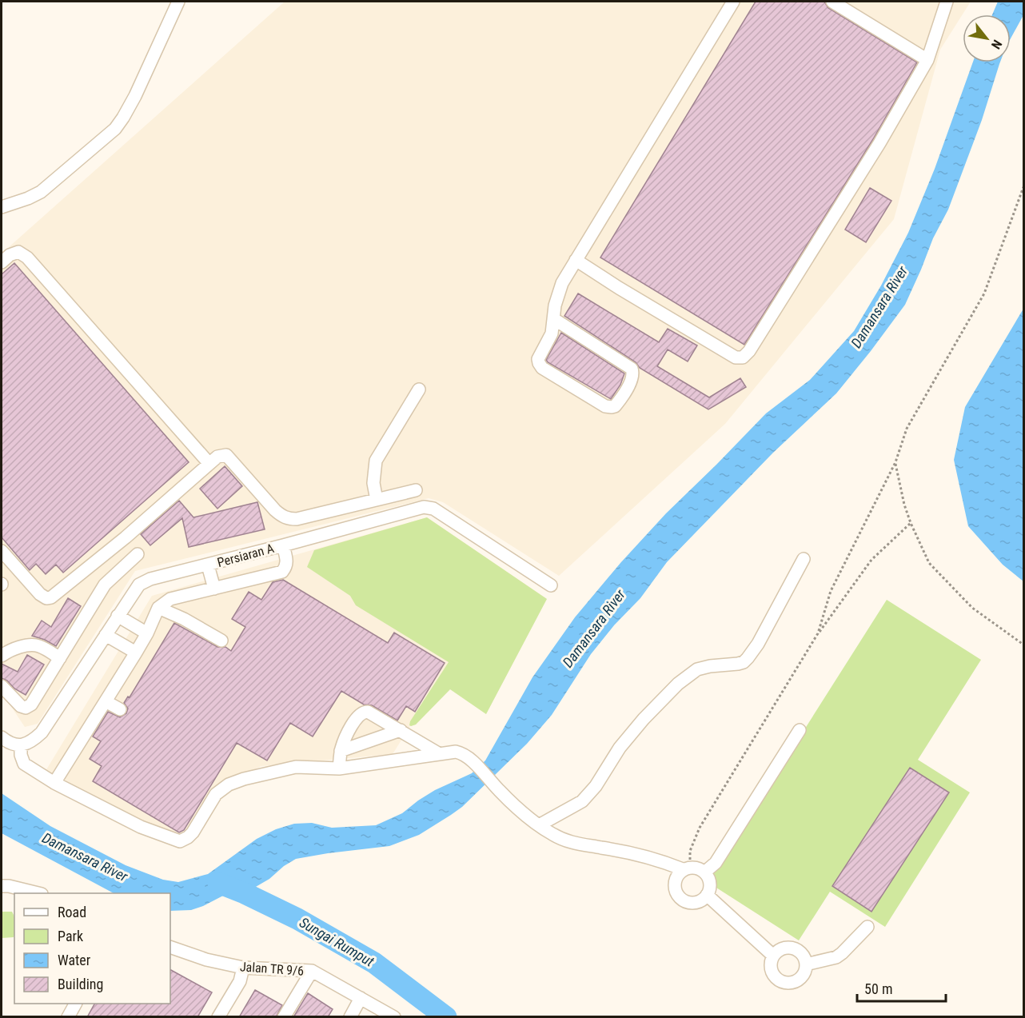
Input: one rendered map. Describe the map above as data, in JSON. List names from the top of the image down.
{
  "streets": {
    "street": ["Persiaran A", "Jalan TR 9/6"]
  },
  "water": ["Damansara River", "Sungai Rumput"],
  "legend": [
    "Road",
    "Park",
    "Water",
    "Building"
  ],
  "scale_bar": "50 m",
  "north": "bottom right"
}
